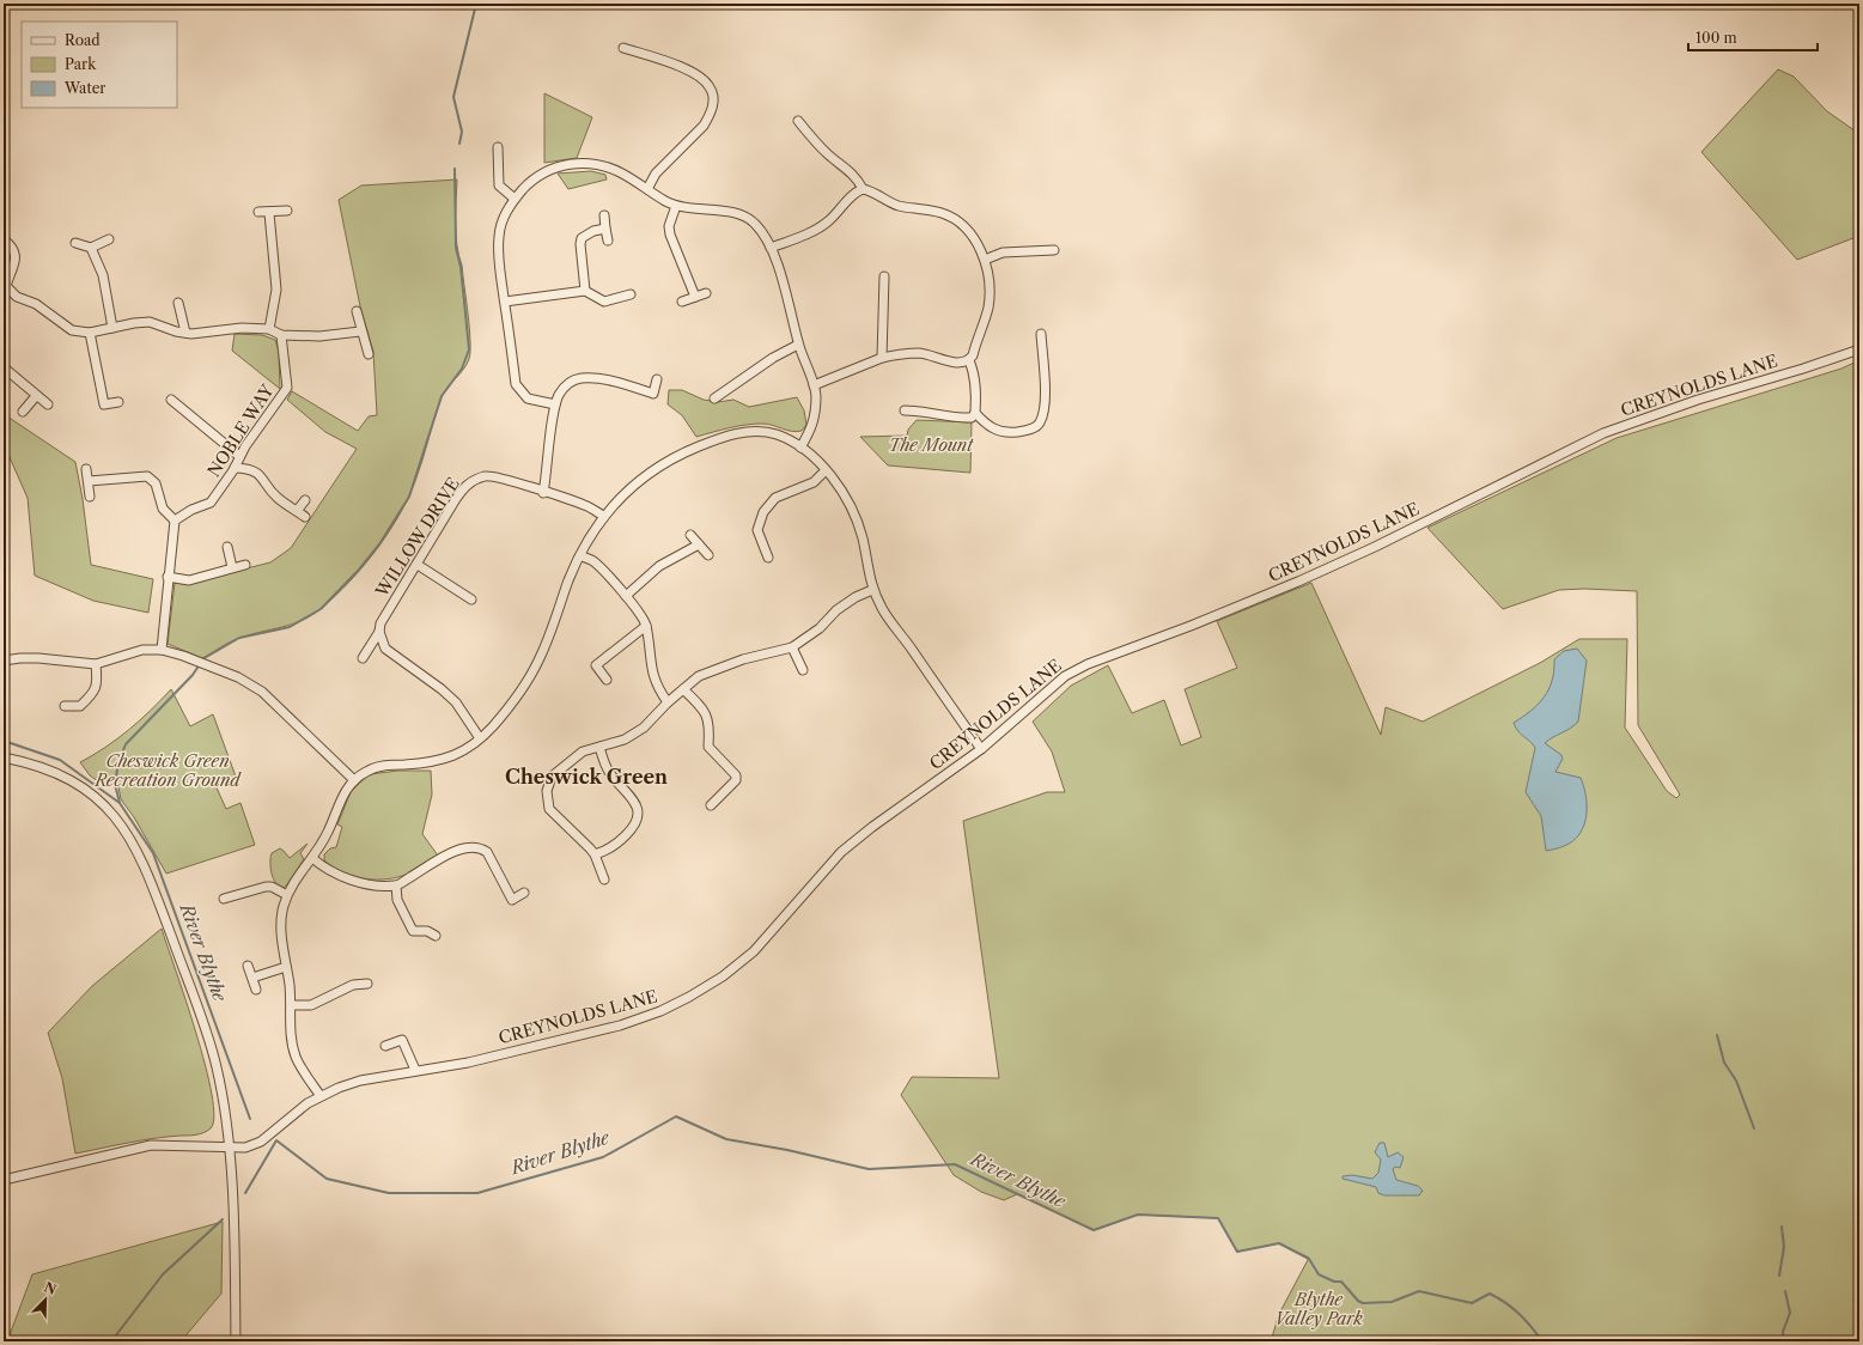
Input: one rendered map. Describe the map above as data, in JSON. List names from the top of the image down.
{
  "streets": {
    "street": ["CREYNOLDS LANE", "NOBLE WAY", "WILLOW DRIVE"]
  },
  "districts": ["Cheswick Green"],
  "water": ["River Blythe"],
  "parks": ["The Mount", "Cheswick Green Recreation Ground", "Blythe Valley Park"],
  "legend": ["Road", "Park", "Water"],
  "scale_bar": "100 m",
  "north": "top right"
}
